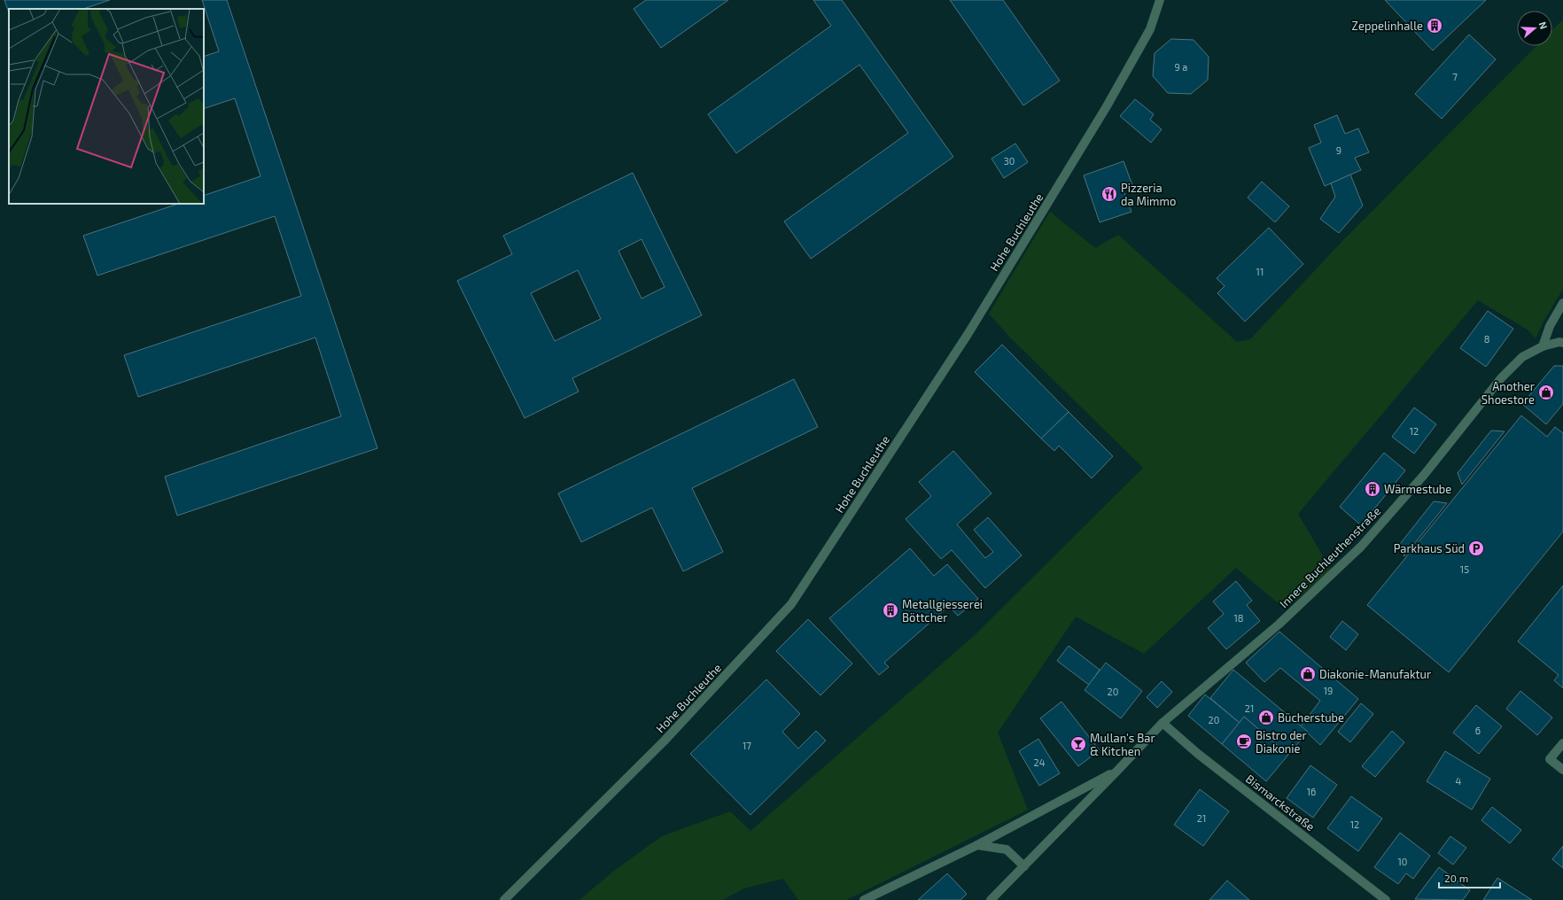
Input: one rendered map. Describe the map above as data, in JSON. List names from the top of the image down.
{
  "streets": {
    "street": ["Hohe Buchleuthe", "Innere Buchleuthenstraße", "Bismarckstraße"]
  },
  "crossings": [
    ["Innere Buchleuthenstraße", "Bismarckstraße"]
  ],
  "places": {
    "building": ["Zeppelinhalle", "Wärmestube", "Metallgiesserei Böttcher"],
    "restaurant": ["Pizzeria da Mimmo"],
    "shop": ["Another Shoestore", "Diakonie-Manufaktur", "Bücherstube"],
    "parking": ["Parkhaus Süd"],
    "cafe": ["Bistro der Diakonie"],
    "bar": ["Mullan's Bar & Kitchen"]
  },
  "house_numbers": [
    "9 a",
    "7",
    "9",
    "30",
    "11",
    "8",
    "12",
    "15",
    "18",
    "19",
    "20",
    "21",
    "20",
    "6",
    "17",
    "24",
    "4",
    "16",
    "21",
    "12",
    "10"
  ],
  "scale_bar": "20 m",
  "north": "right"
}
